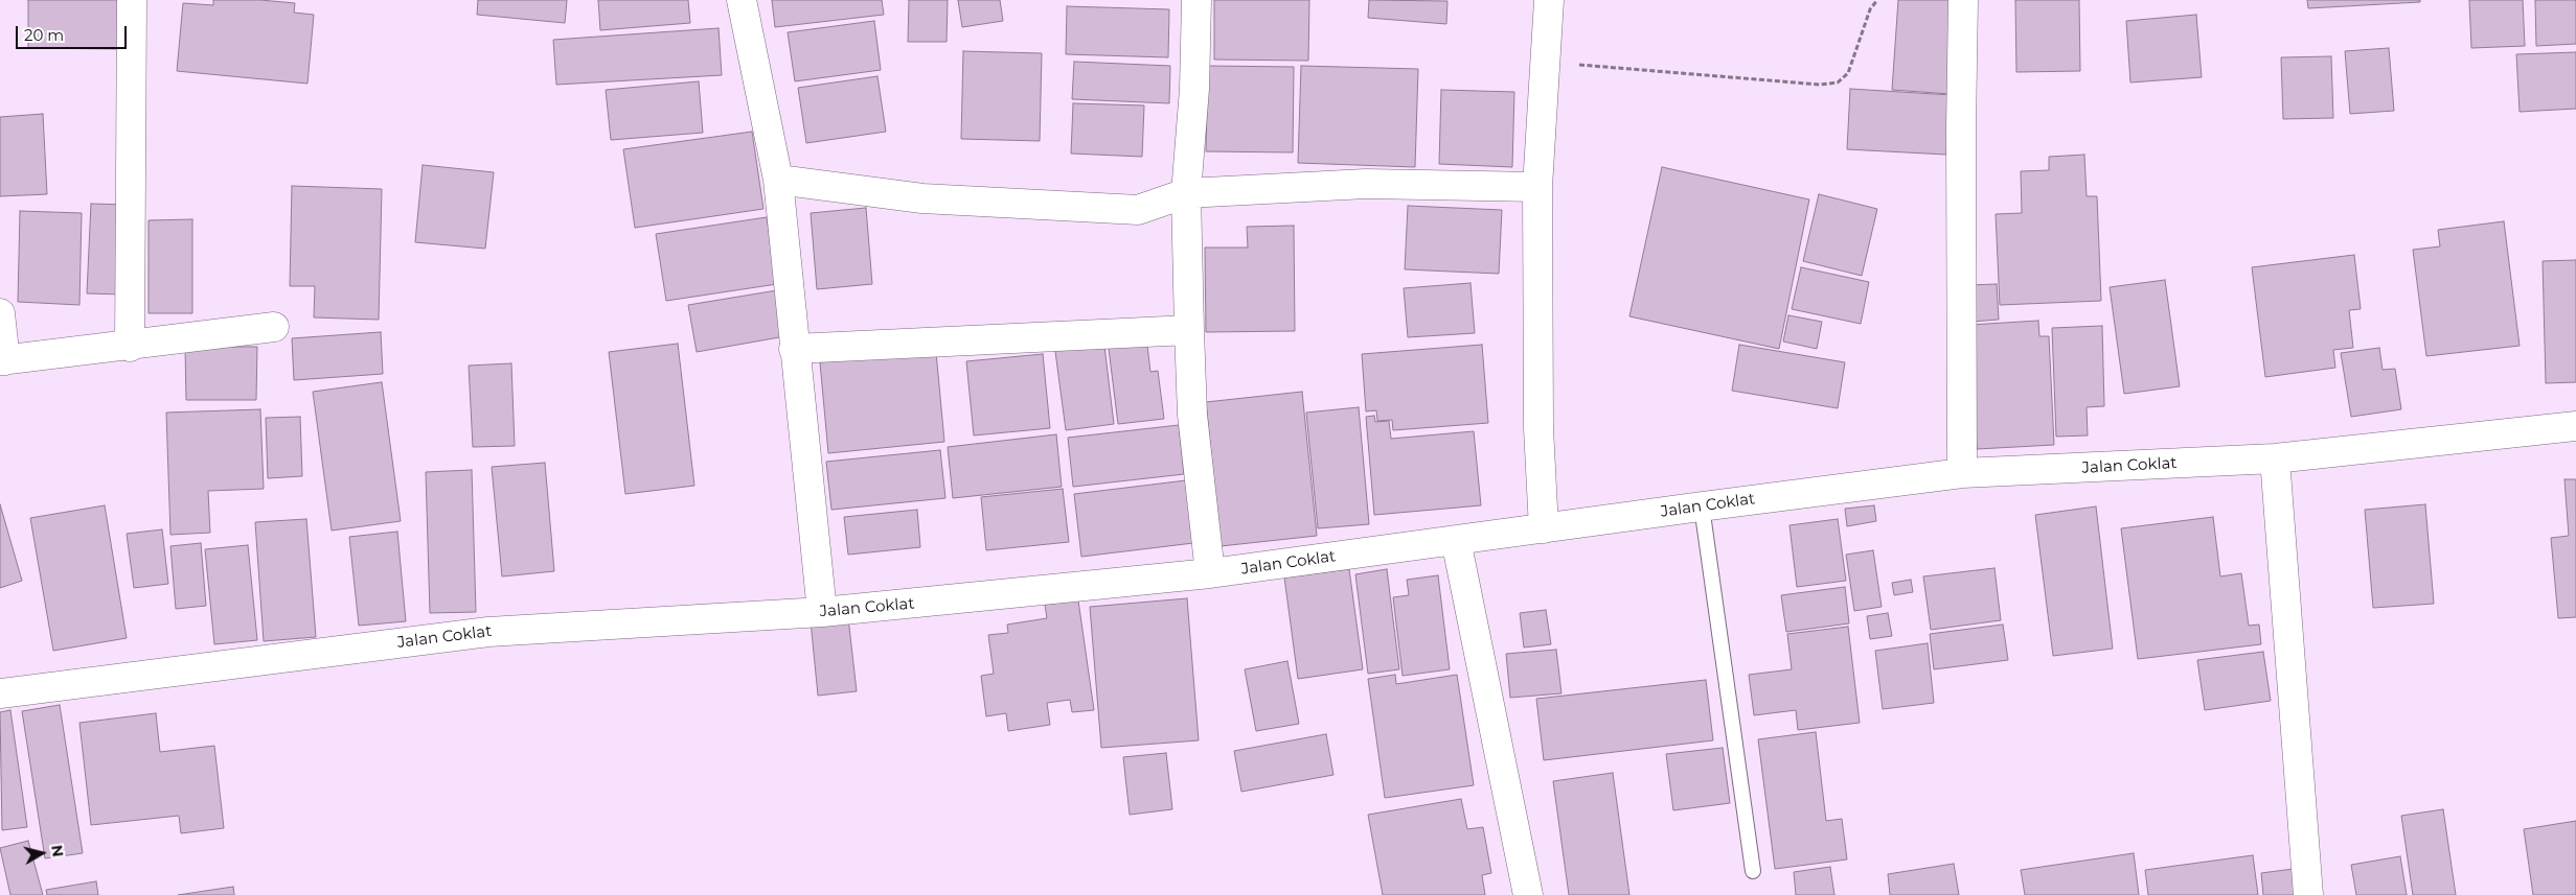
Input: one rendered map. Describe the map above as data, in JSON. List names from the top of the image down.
{
  "streets": {
    "street": ["Jalan Coklat"]
  },
  "scale_bar": "20 m",
  "north": "right"
}
